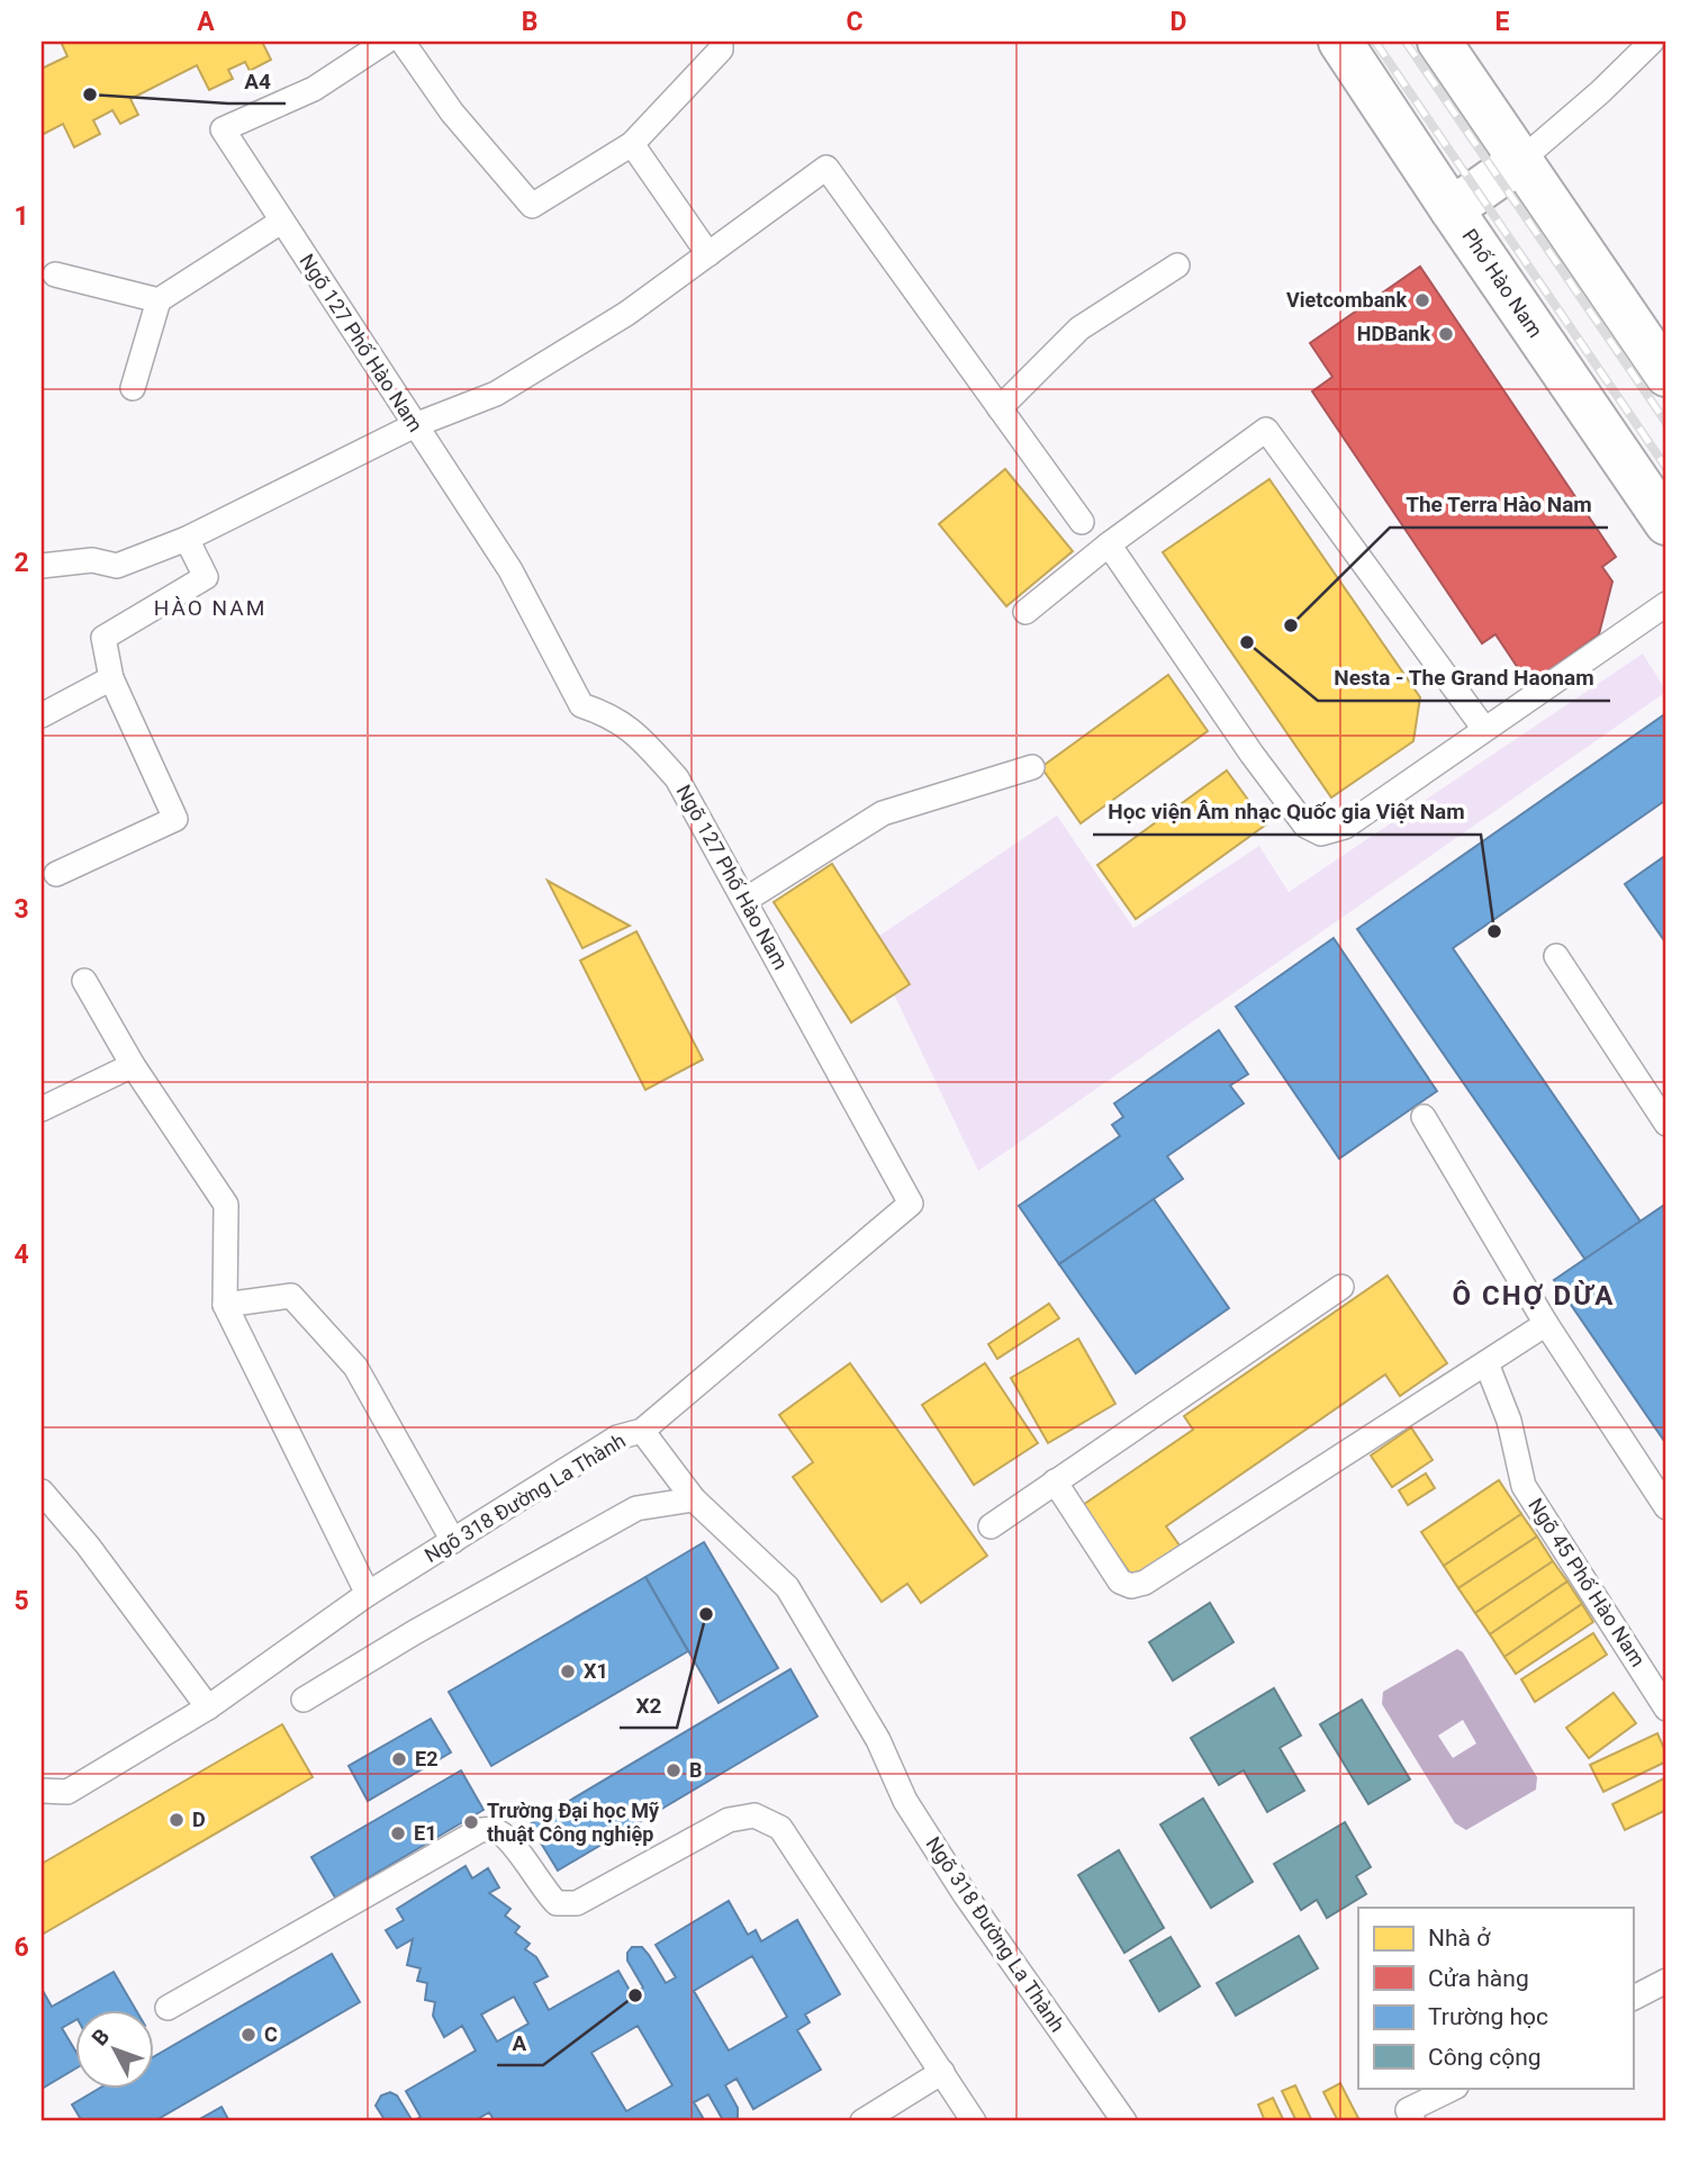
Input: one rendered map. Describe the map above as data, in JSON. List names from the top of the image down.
{
  "streets": {
    "main road": ["Phố Hào Nam"],
    "lane": ["Ngõ 127 Phố Hào Nam", "Ngõ 318 Đường La Thành", "Ngõ 45 Phố Hào Nam"]
  },
  "crossings": [
    ["Ngõ 127 Phố Hào Nam", "Ngõ 318 Đường La Thành"]
  ],
  "districts": ["HÀO NAM", "Ô CHỢ DỪA"],
  "places": [
    "A4",
    "Vietcombank",
    "HDBank",
    "The Terra Hào Nam",
    "Nesta - The Grand Haonam",
    "Học viện Âm nhạc Quốc gia Việt Nam",
    "X2",
    "X1",
    "E2",
    "B",
    "D",
    "Trường Đại học Mỹ thuật Công nghiệp",
    "E1",
    "A",
    "C"
  ],
  "legend": [
    "Nhà ở",
    "Cửa hàng",
    "Trường học",
    "Công cộng"
  ],
  "north": "top left",
  "grid": {
    "columns": [
      "A",
      "B",
      "C",
      "D",
      "E"
    ],
    "rows": [
      "1",
      "2",
      "3",
      "4",
      "5",
      "6"
    ]
  }
}
